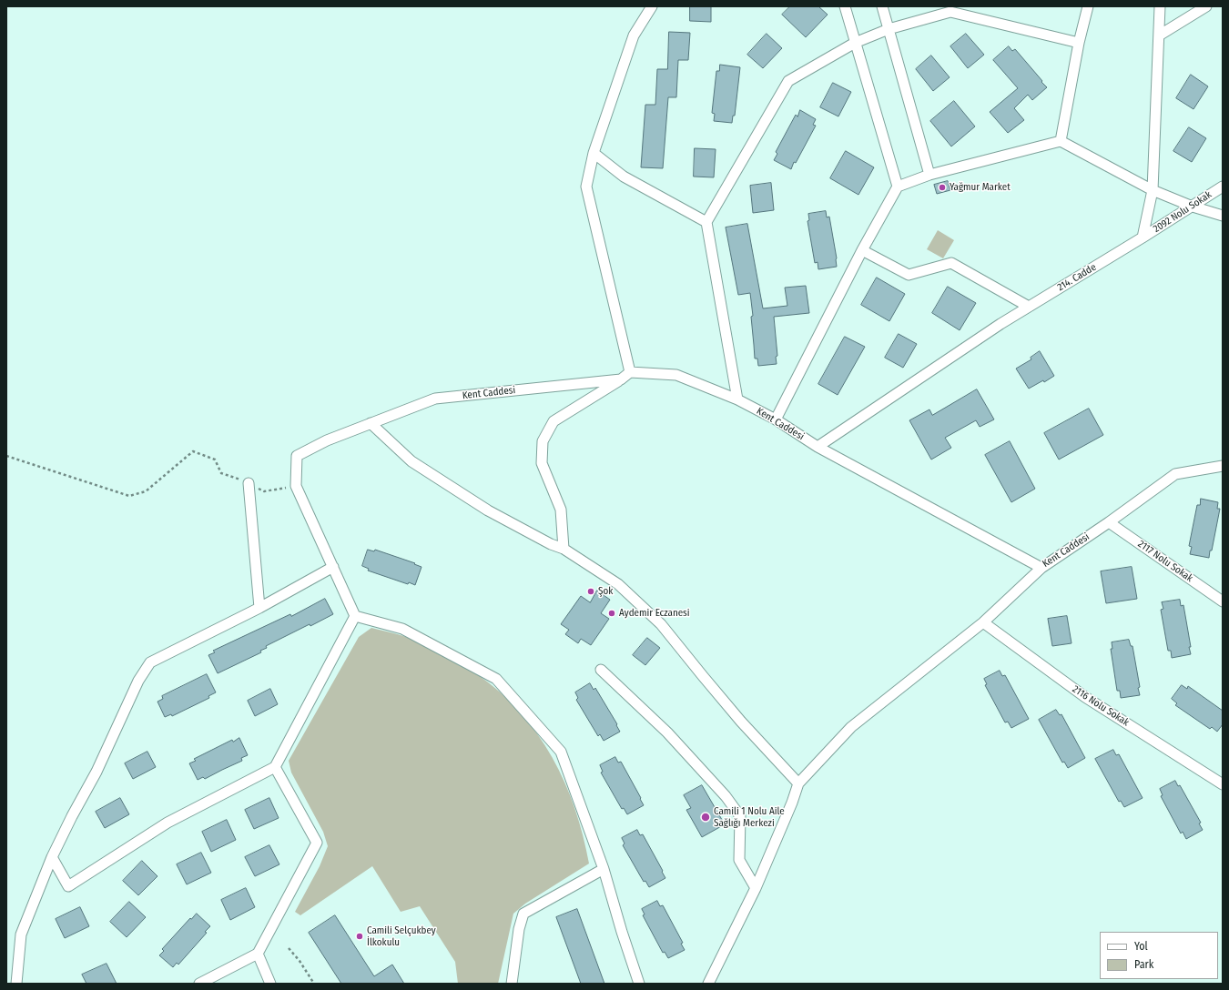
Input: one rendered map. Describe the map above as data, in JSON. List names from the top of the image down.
{
  "streets": {
    "street": [
      "2092 Nolu Sokak",
      "214. Cadde",
      "Kent Caddesi",
      "2117 Nolu Sokak",
      "2116 Nolu Sokak"
    ]
  },
  "crossings": [
    ["2092 Nolu Sokak", "214. Cadde"],
    ["214. Cadde", "Kent Caddesi"],
    ["Kent Caddesi", "2117 Nolu Sokak"]
  ],
  "places": [
    "Yağmur Market",
    "Şok",
    "Aydemir Eczanesi",
    "Camili 1 Nolu Aile Sağlığı Merkezi",
    "Camili Selçukbey İlkokulu"
  ],
  "legend": ["Yol", "Park"]
}
